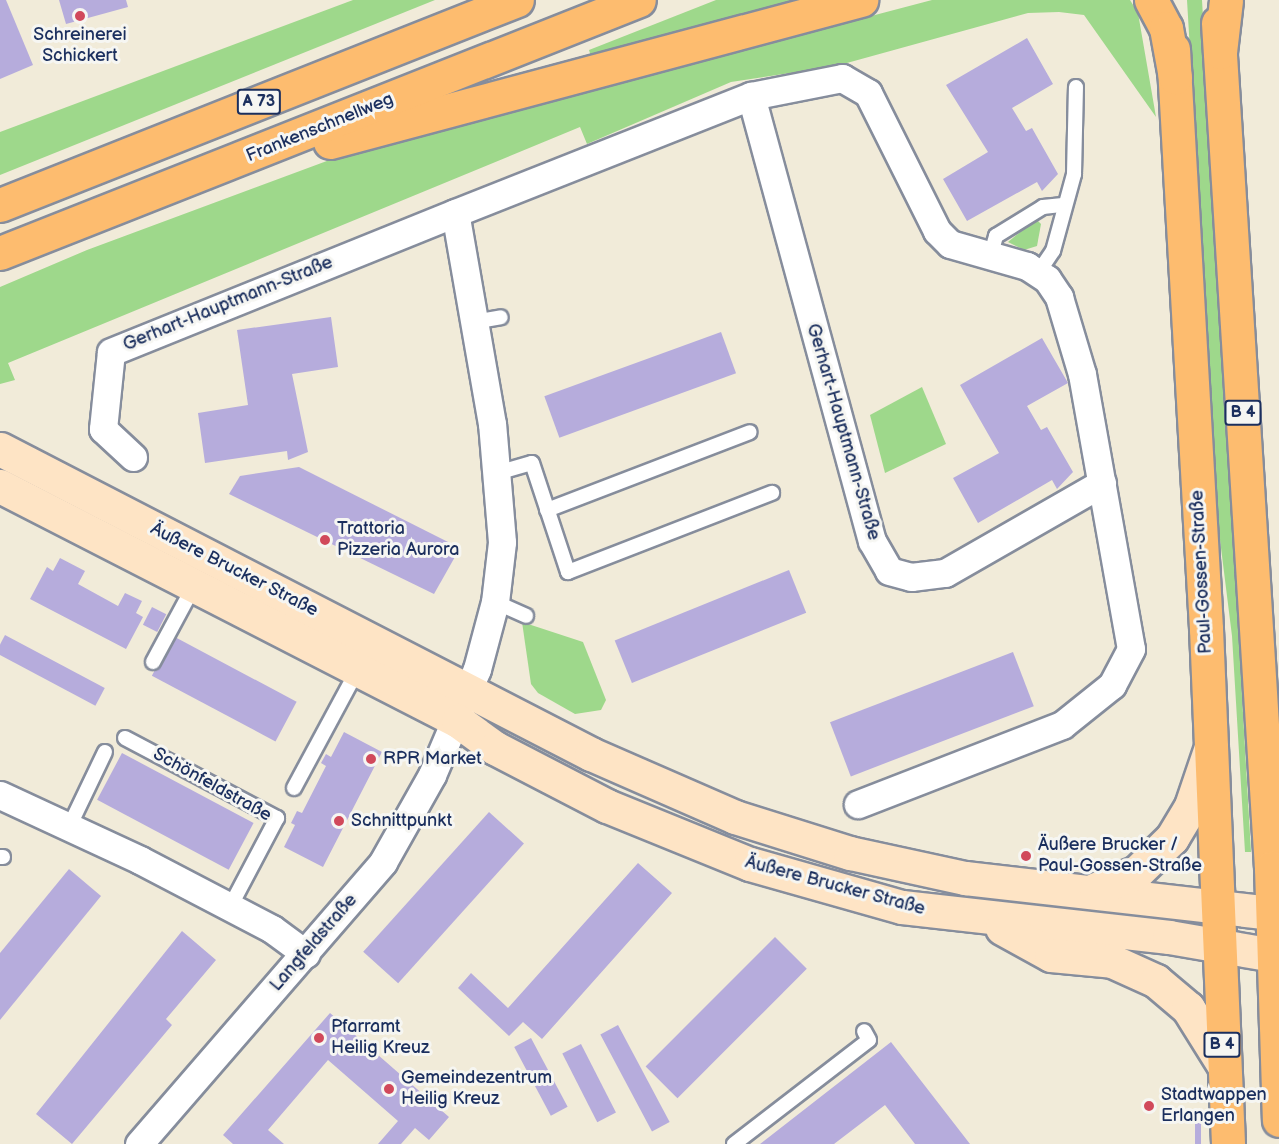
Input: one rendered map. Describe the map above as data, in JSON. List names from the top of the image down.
{
  "streets": {
    "main road": [
      "A 73",
      "Frankenschnellweg",
      "B 4",
      "Äußere Brucker Straße",
      "Paul-Gossen-Straße"
    ],
    "street": ["Gerhart-Hauptmann-Straße", "Langfeldstraße"],
    "lane": ["Schönfeldstraße"]
  },
  "crossings": [
    ["B 4", "Äußere Brucker Straße"],
    ["Äußere Brucker Straße", "Paul-Gossen-Straße"],
    ["Äußere Brucker Straße", "Langfeldstraße"]
  ],
  "places": [
    "Schreinerei Schickert",
    "Trattoria Pizzeria Aurora",
    "RPR Market",
    "Schnittpunkt",
    "Äußere Brucker / Paul-Gossen-Straße",
    "Pfarramt Heilig Kreuz",
    "Gemeindezentrum Heilig Kreuz",
    "Stadtwappen Erlangen"
  ]
}
